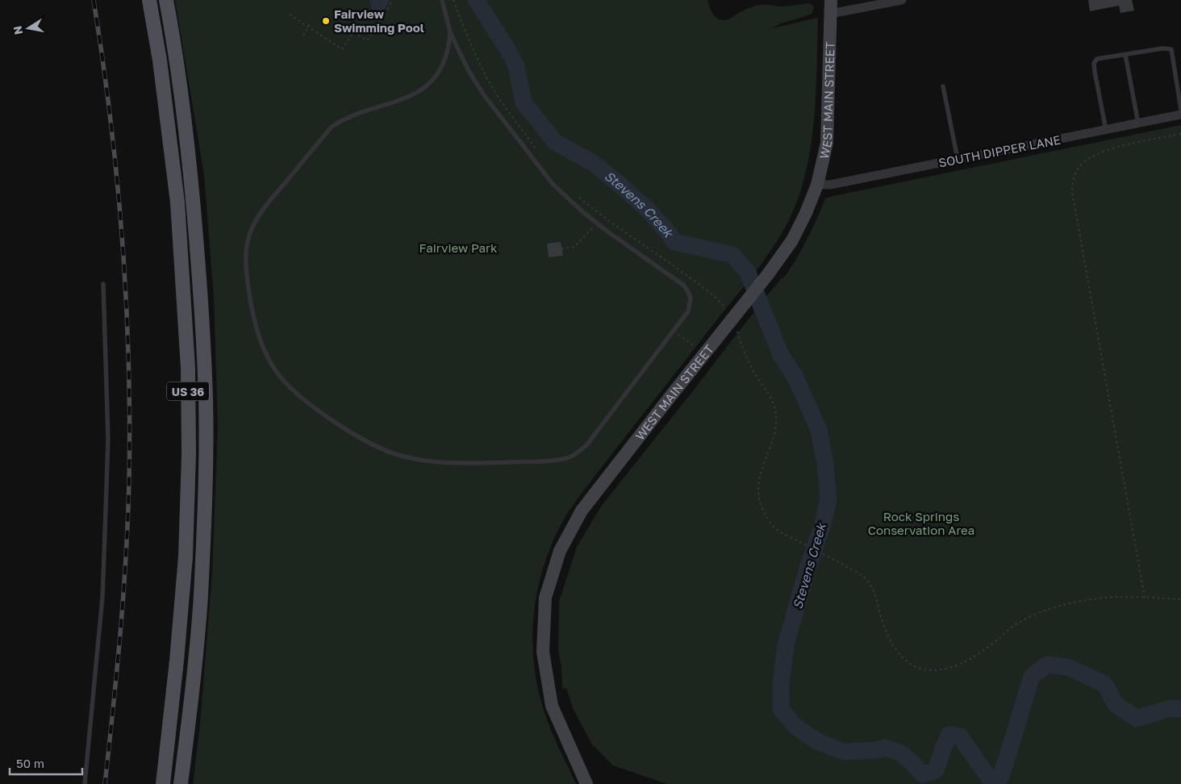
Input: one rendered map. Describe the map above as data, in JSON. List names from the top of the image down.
{
  "streets": {
    "main road": ["US 36"],
    "street": ["WEST MAIN STREET", "SOUTH DIPPER LANE"]
  },
  "crossings": [
    ["WEST MAIN STREET", "SOUTH DIPPER LANE"]
  ],
  "water": ["Stevens Creek"],
  "parks": ["Fairview Park", "Rock Springs Conservation Area"],
  "places": ["Fairview Swimming Pool"],
  "scale_bar": "50 m",
  "north": "left"
}
